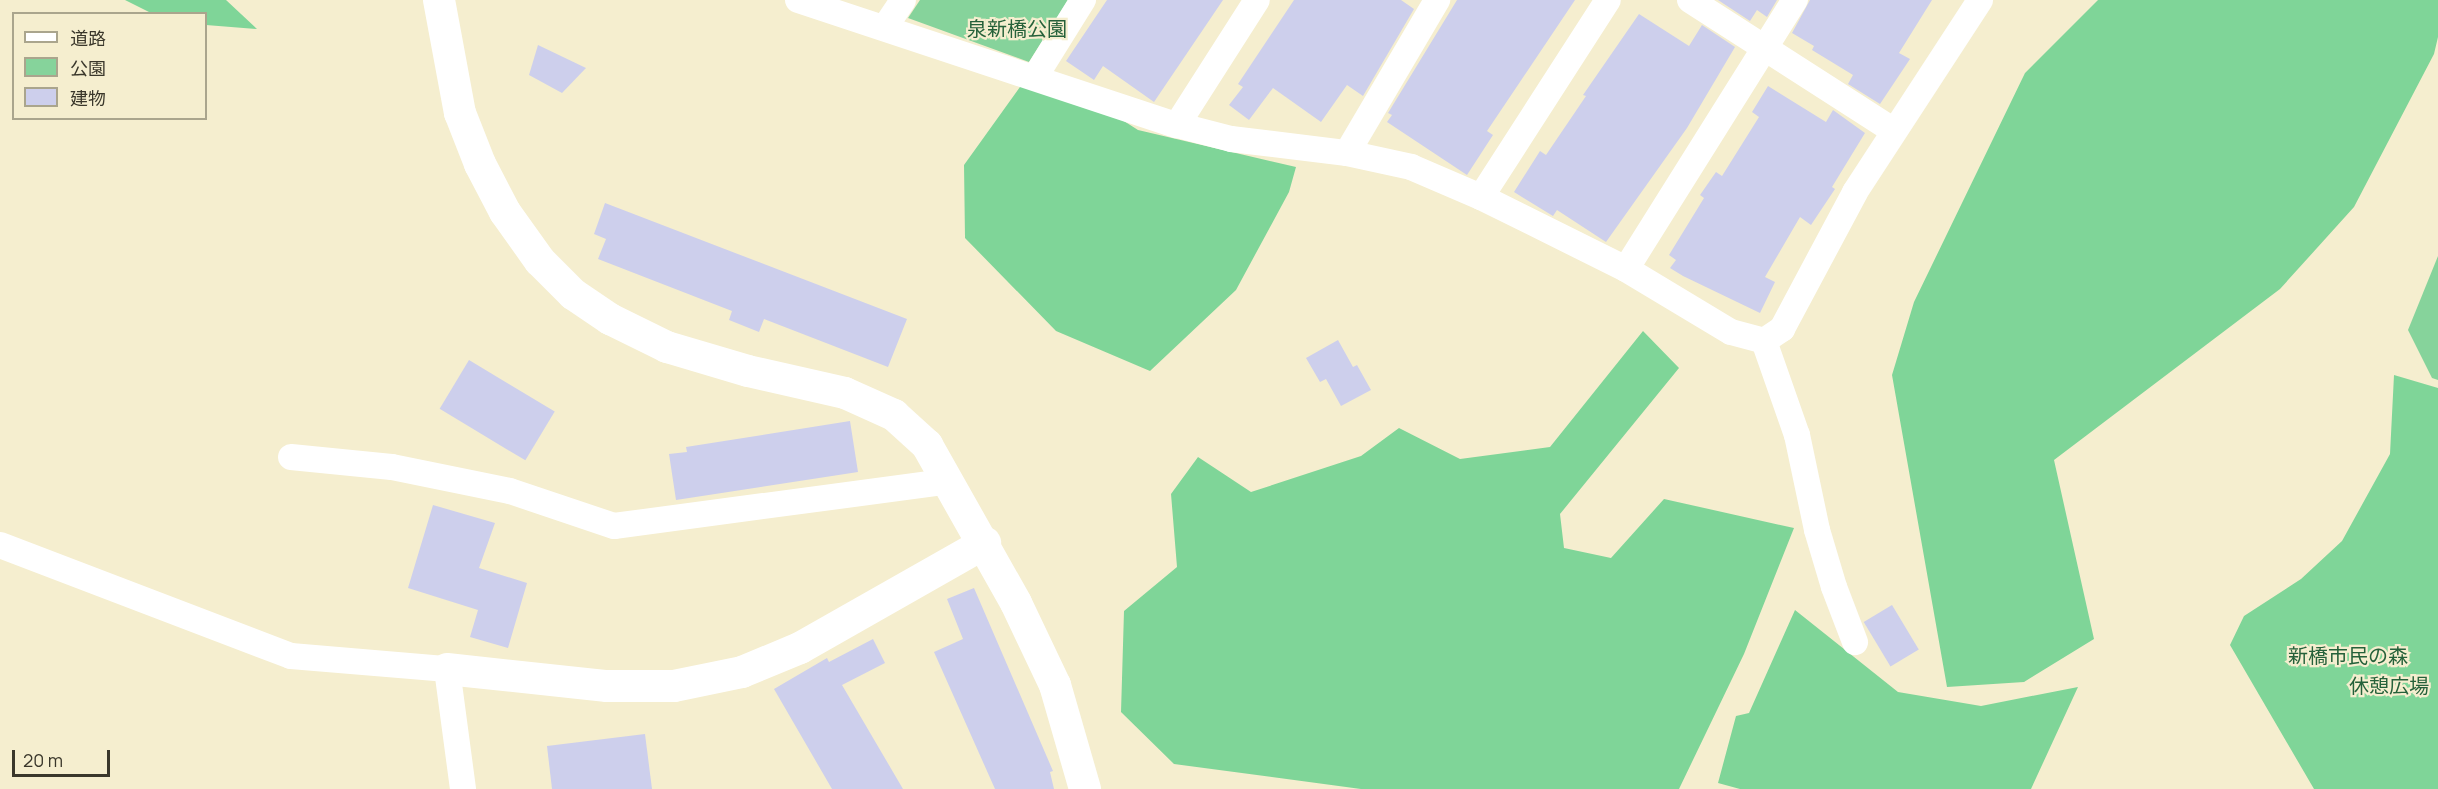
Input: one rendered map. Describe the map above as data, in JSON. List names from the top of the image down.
{
  "parks": ["泉新橋公園", "新橋市民の森", "休憩広場"],
  "legend": ["道路", "公園", "建物"],
  "scale_bar": "20 m"
}
